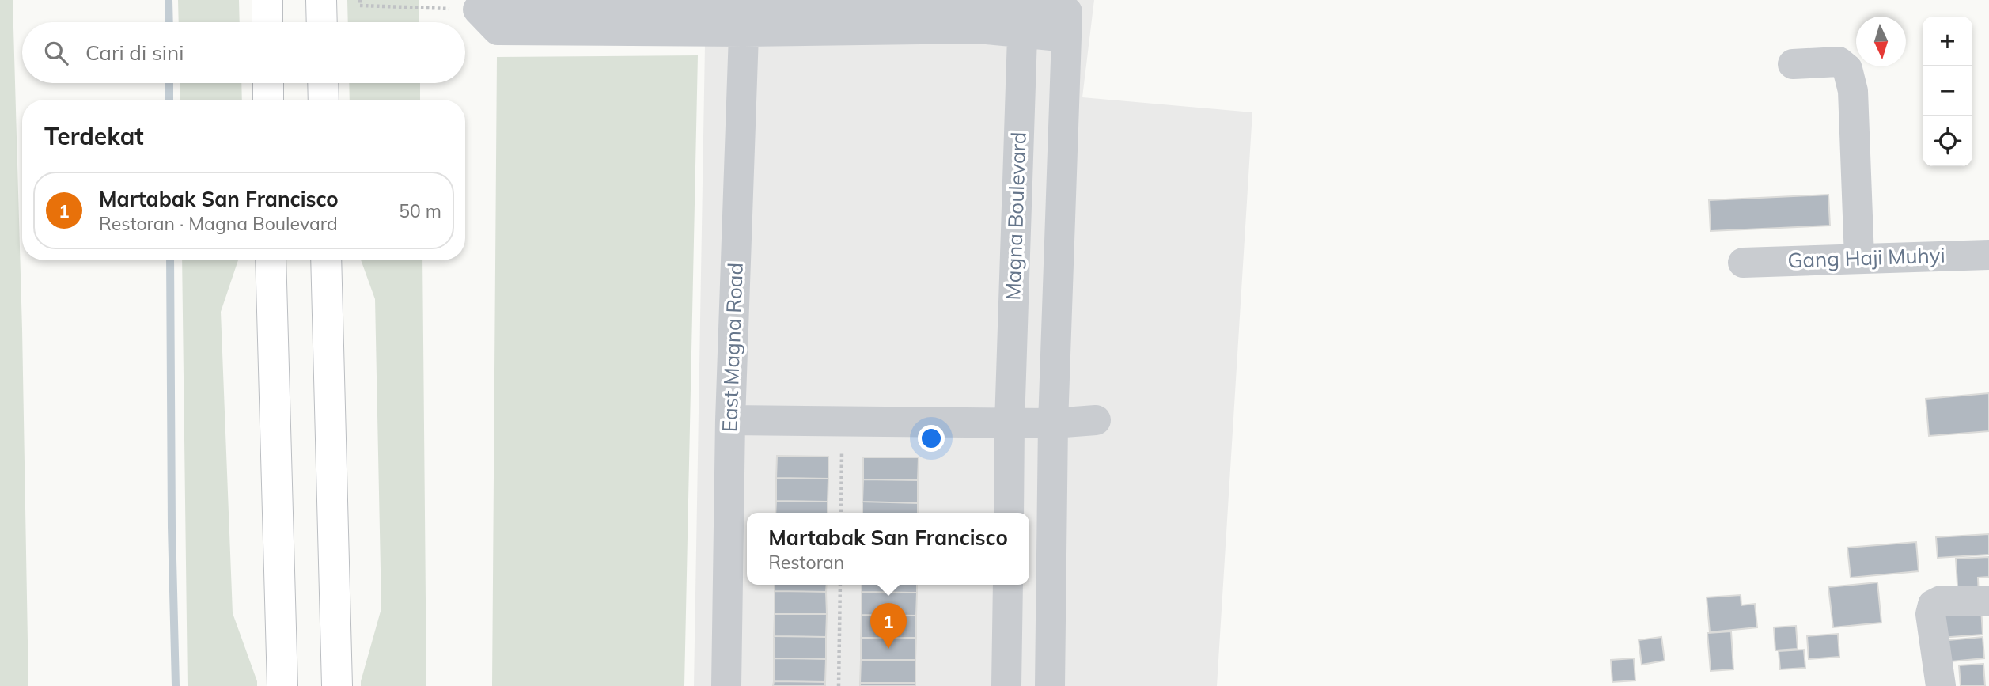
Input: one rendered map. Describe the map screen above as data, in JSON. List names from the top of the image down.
{
  "streets": {
    "street": ["Magna Boulevard", "Gang Haji Muhyi", "East Magna Road"]
  },
  "north": "bottom",
  "page": {
    "map_buttons": ["+", "−"],
    "search": "Cari di sini",
    "heading": "Terdekat",
    "list": [
      {
        "mark": "1",
        "name": "Martabak San Francisco",
        "note": "Restoran · Magna Boulevard",
        "value": "50 m"
      }
    ],
    "popup": ["Martabak San Francisco", "Restoran"],
    "pins": "1"
  }
}
